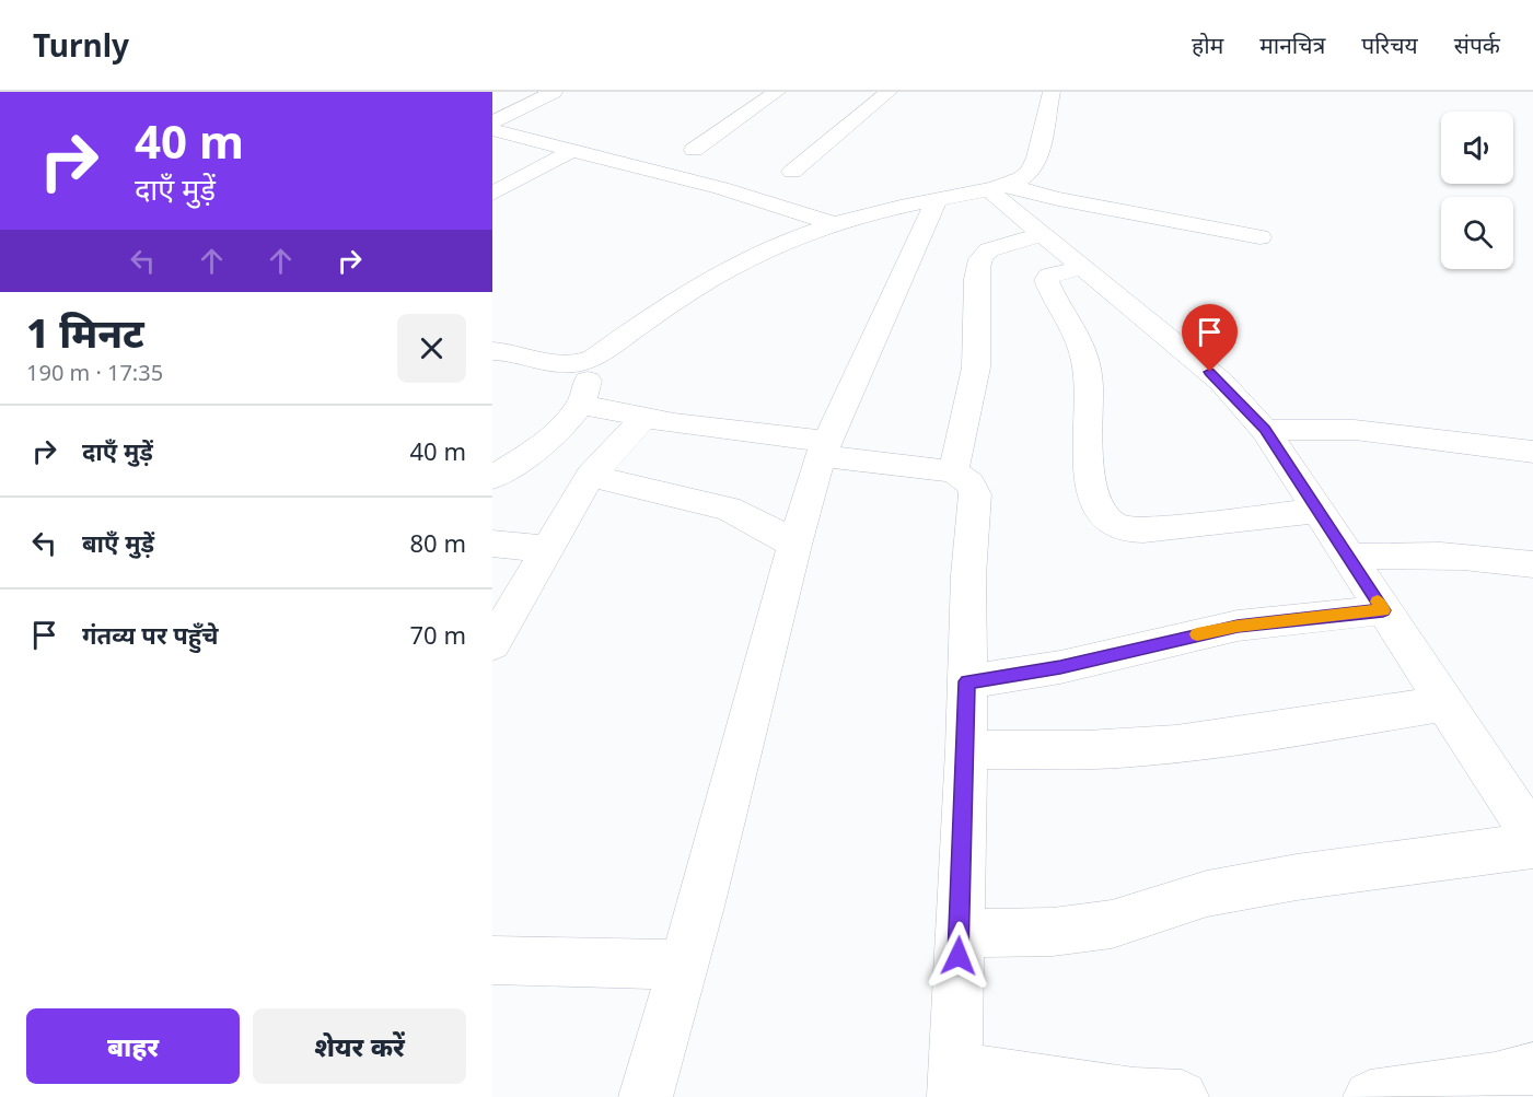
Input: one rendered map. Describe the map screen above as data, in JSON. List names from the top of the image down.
{
  "page": {
    "header": "Turnly",
    "nav": [
      "होम",
      "मानचित्र",
      "परिचय",
      "संपर्क"
    ],
    "turn": ["40 m", "दाएँ मुड़ें"],
    "heading": ["1 मिनट", "190 m · 17:35"],
    "list": [
      {
        "name": "दाएँ मुड़ें",
        "value": "40 m"
      },
      {
        "name": "बाएँ मुड़ें",
        "value": "80 m"
      },
      {
        "name": "गंतव्य पर पहुँचे",
        "value": "70 m"
      }
    ],
    "buttons": ["बाहर", "शेयर करें"]
  }
}
